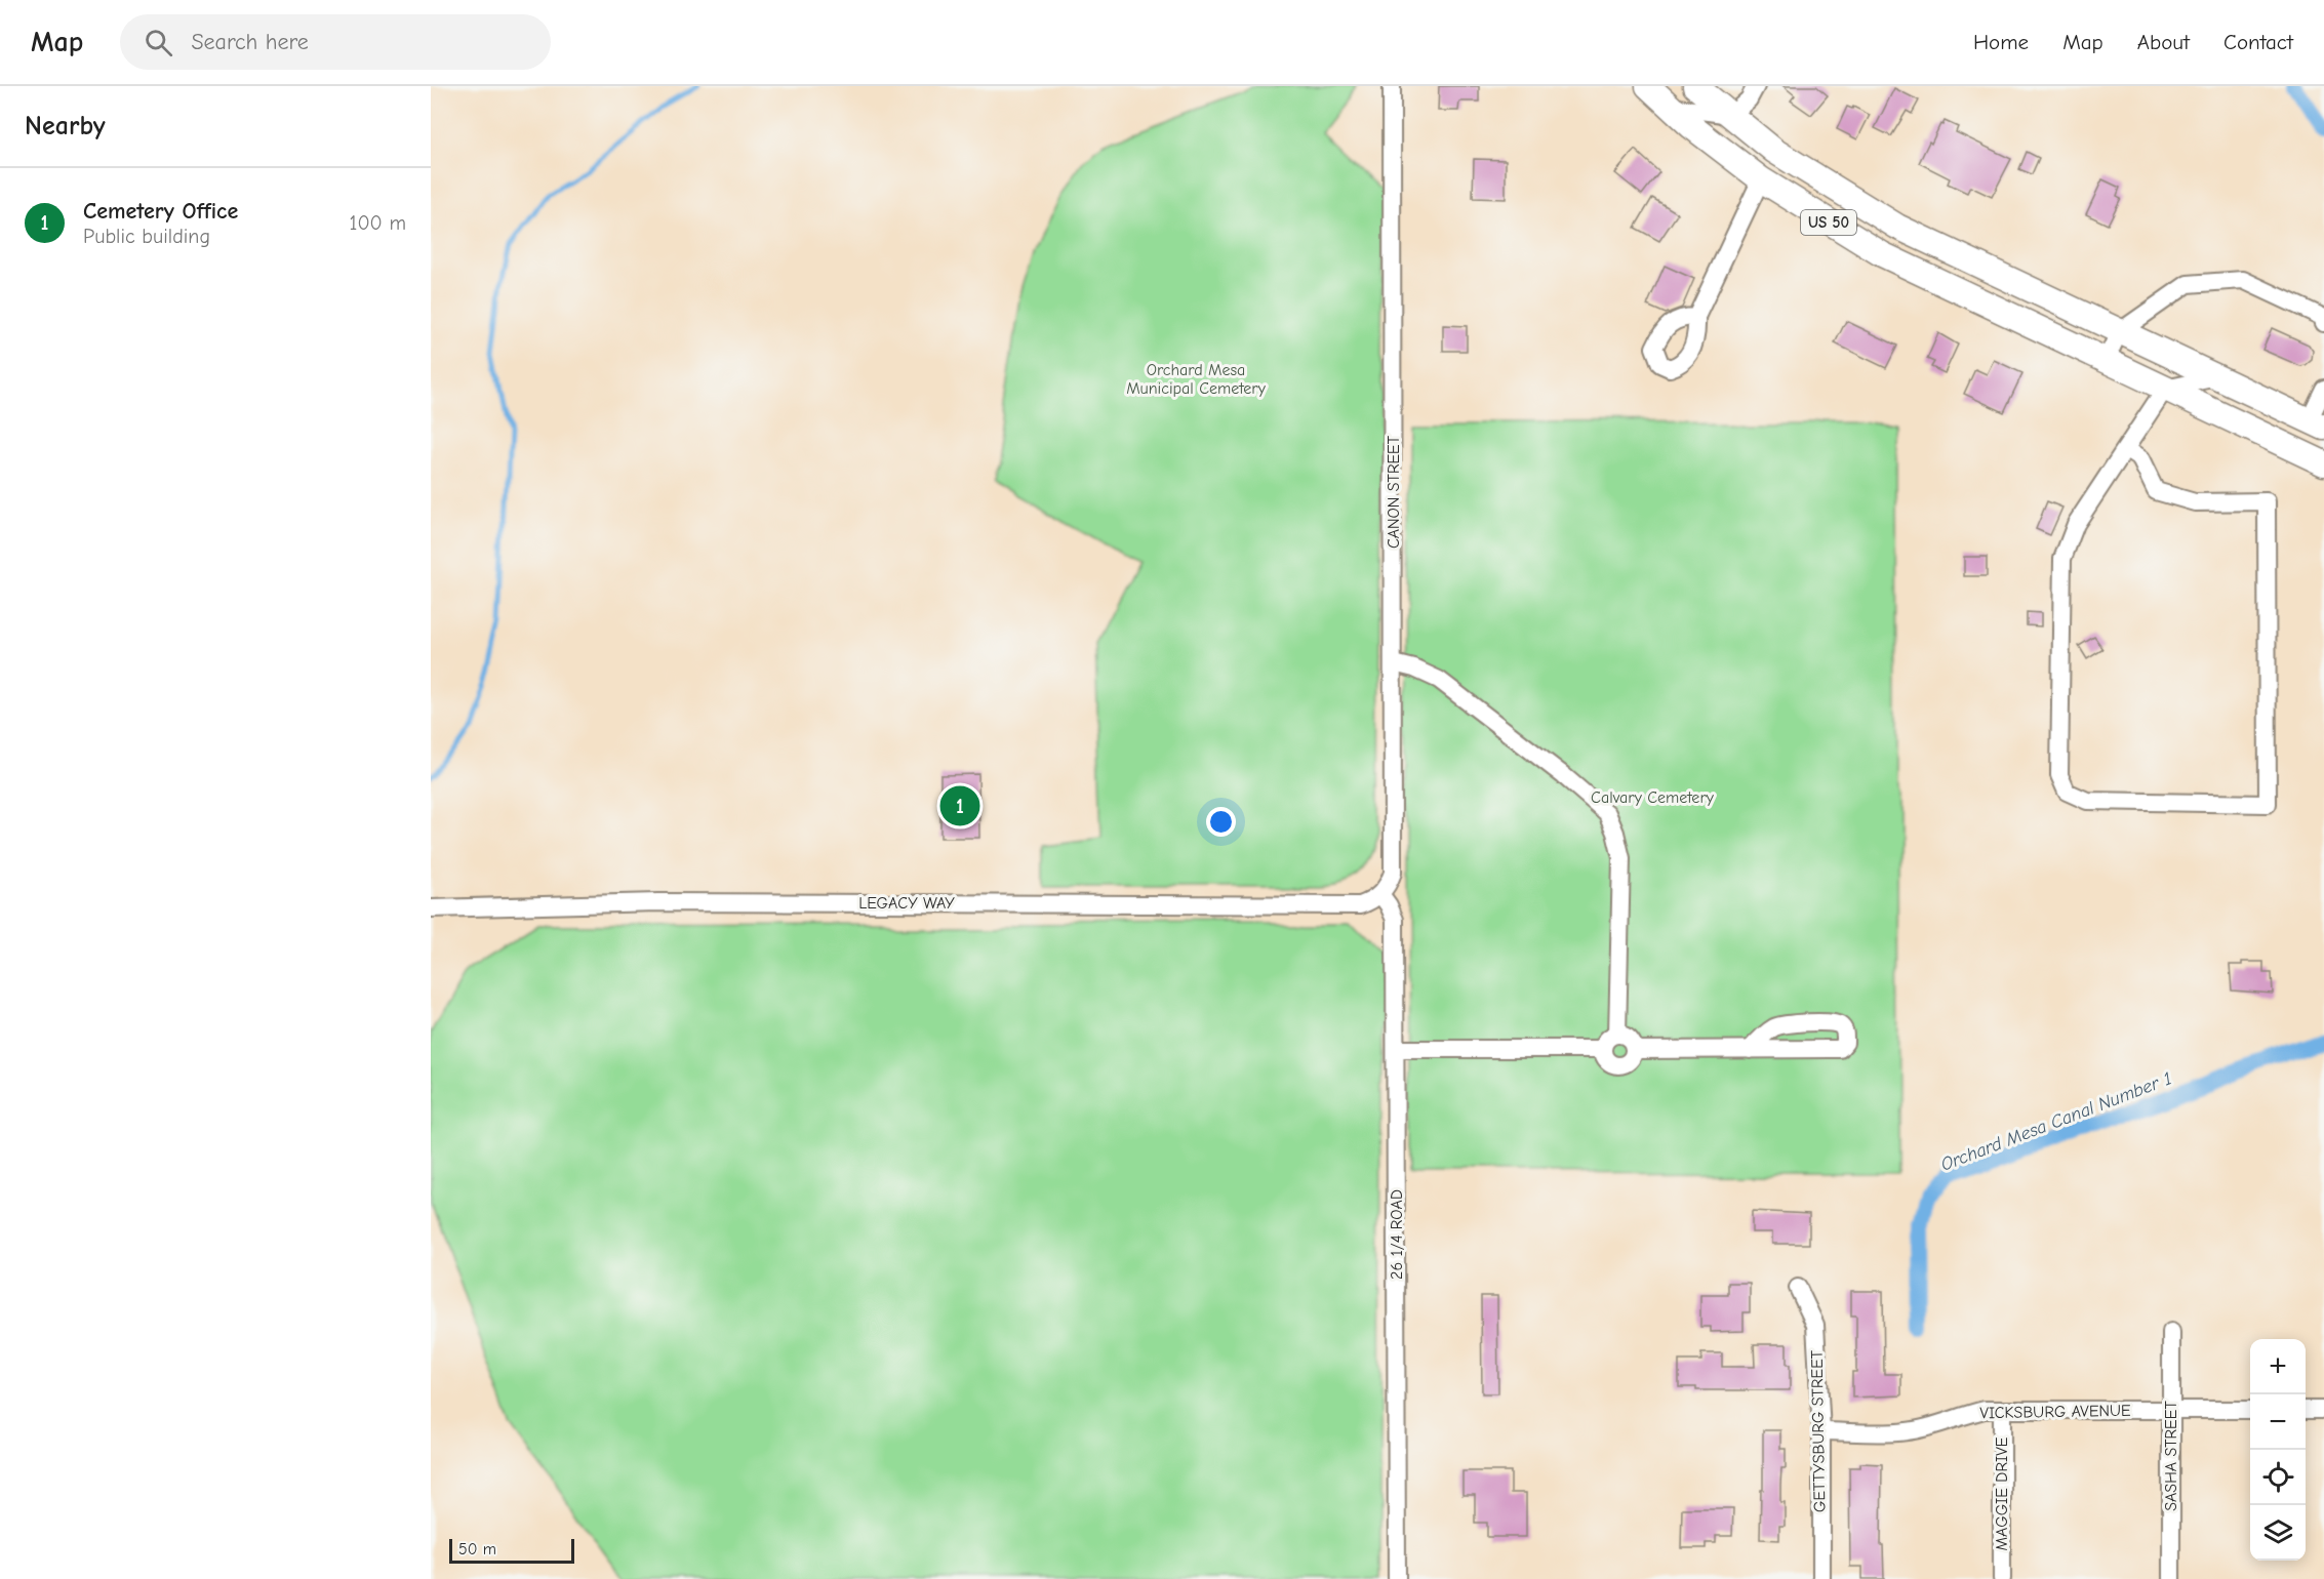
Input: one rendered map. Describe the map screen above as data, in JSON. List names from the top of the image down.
{
  "streets": {
    "highway": ["US 50"],
    "street": [
      "CANON STREET",
      "LEGACY WAY",
      "26 1/4 ROAD",
      "VICKSBURG AVENUE",
      "GETTYSBURG STREET",
      "SASHA STREET",
      "MAGGIE DRIVE"
    ]
  },
  "crossings": [
    ["CANON STREET", "LEGACY WAY"],
    ["CANON STREET", "26 1/4 ROAD"],
    ["LEGACY WAY", "26 1/4 ROAD"],
    ["VICKSBURG AVENUE", "GETTYSBURG STREET"],
    ["VICKSBURG AVENUE", "SASHA STREET"],
    ["VICKSBURG AVENUE", "MAGGIE DRIVE"]
  ],
  "water": ["Orchard Mesa Canal Number 1"],
  "parks": ["Orchard Mesa Municipal Cemetery", "Calvary Cemetery"],
  "scale_bar": "50 m",
  "page": {
    "header": "Map",
    "search": "Search here",
    "nav": [
      "Home",
      "Map",
      "About",
      "Contact"
    ],
    "heading": "Nearby",
    "list": [
      {
        "mark": "1",
        "name": "Cemetery Office",
        "note": "Public building",
        "value": "100 m"
      }
    ],
    "pins": "1",
    "map_buttons": ["+", "−"],
    "scale": "50 m"
  }
}
